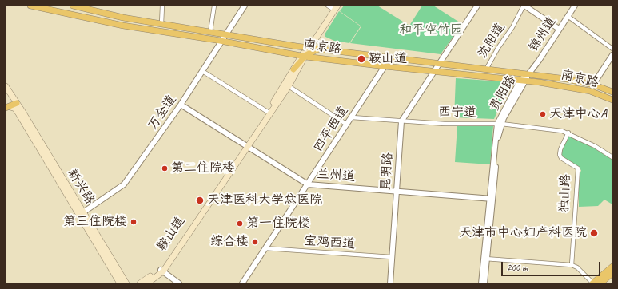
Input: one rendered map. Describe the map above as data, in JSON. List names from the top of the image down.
{
  "streets": {
    "main road": ["南京路", "新兴路", "鞍山道"],
    "street": [
      "锦州道",
      "沈阳道",
      "贵阳路",
      "万全道",
      "西宁道",
      "四平西道",
      "昆明路",
      "兰州道",
      "独山路",
      "宝鸡西道"
    ]
  },
  "crossings": [
    ["锦州道", "南京路"],
    ["锦州道", "贵阳路"],
    ["沈阳道", "南京路"],
    ["南京路", "贵阳路"],
    ["南京路", "万全道"],
    ["南京路", "四平西道"],
    ["南京路", "昆明路"],
    ["南京路", "鞍山道"],
    ["贵阳路", "西宁道"],
    ["贵阳路", "兰州道"],
    ["万全道", "兰州道"],
    ["万全道", "新兴路"],
    ["西宁道", "四平西道"],
    ["西宁道", "昆明路"],
    ["西宁道", "独山路"],
    ["四平西道", "兰州道"],
    ["四平西道", "宝鸡西道"],
    ["昆明路", "兰州道"],
    ["昆明路", "宝鸡西道"],
    ["兰州道", "鞍山道"]
  ],
  "parks": ["和平空竹园"],
  "places": [
    "鞍山道",
    "天津中心A",
    "第二住院楼",
    "天津医科大学总医院",
    "第三住院楼",
    "第一住院楼",
    "天津市中心妇产科医院",
    "综合楼"
  ],
  "scale_bar": "200 m"
}
